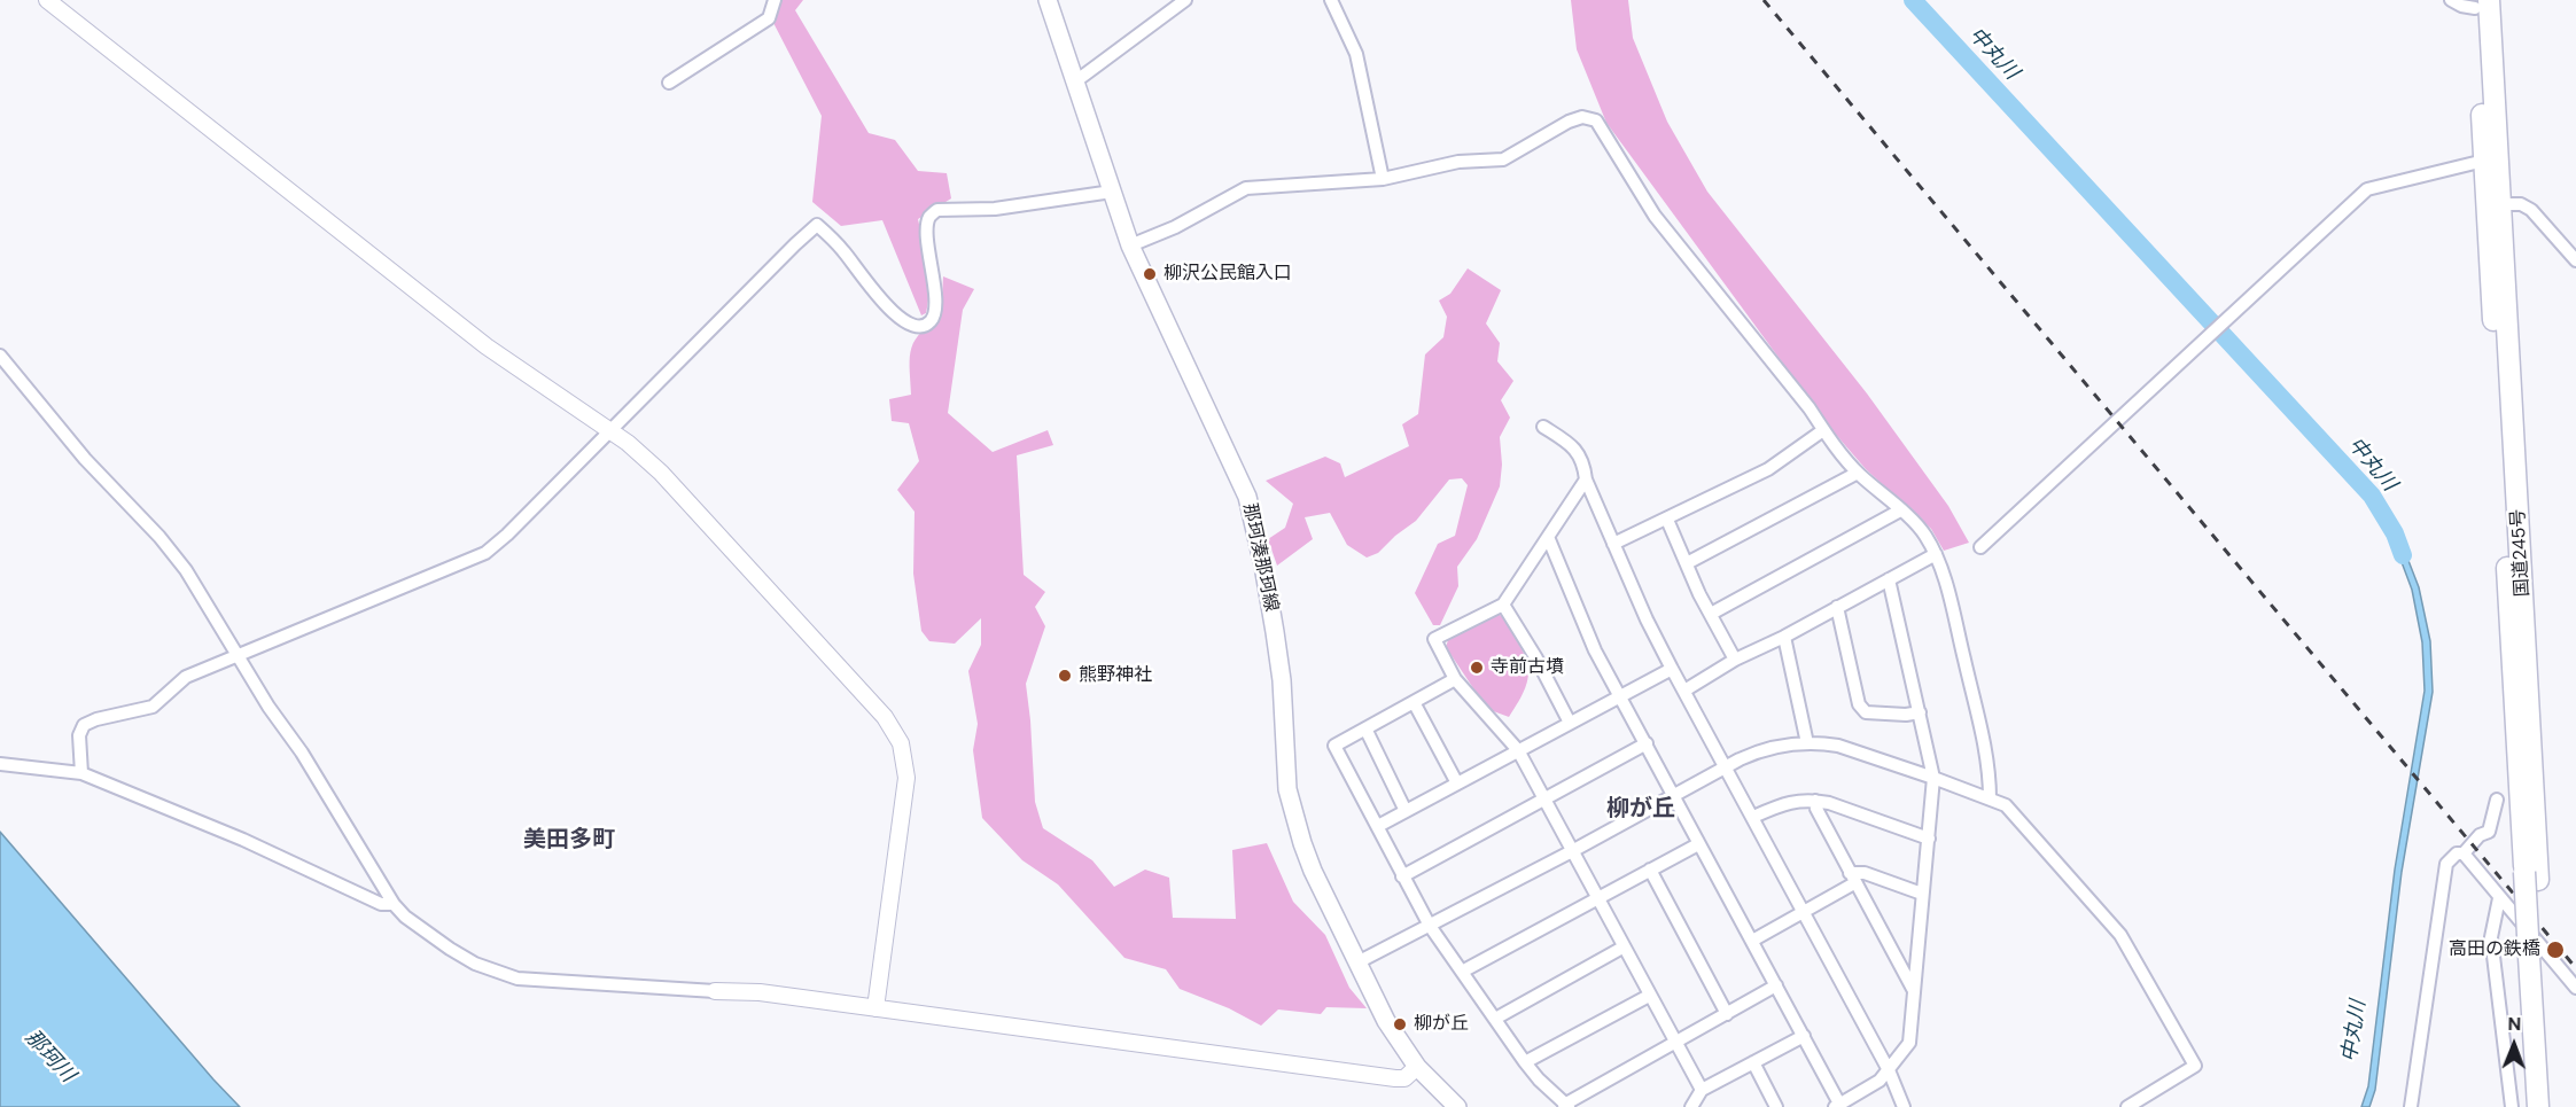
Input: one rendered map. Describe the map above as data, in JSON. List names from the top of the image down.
{
  "streets": {
    "highway": ["国道245号"],
    "main road": ["那珂湊那珂線"]
  },
  "districts": ["柳が丘", "美田多町"],
  "water": ["中丸川", "那珂川"],
  "places": [
    "柳沢公民館入口",
    "寺前古墳",
    "熊野神社",
    "高田の鉄橋",
    "柳が丘"
  ],
  "north": "top"
}
